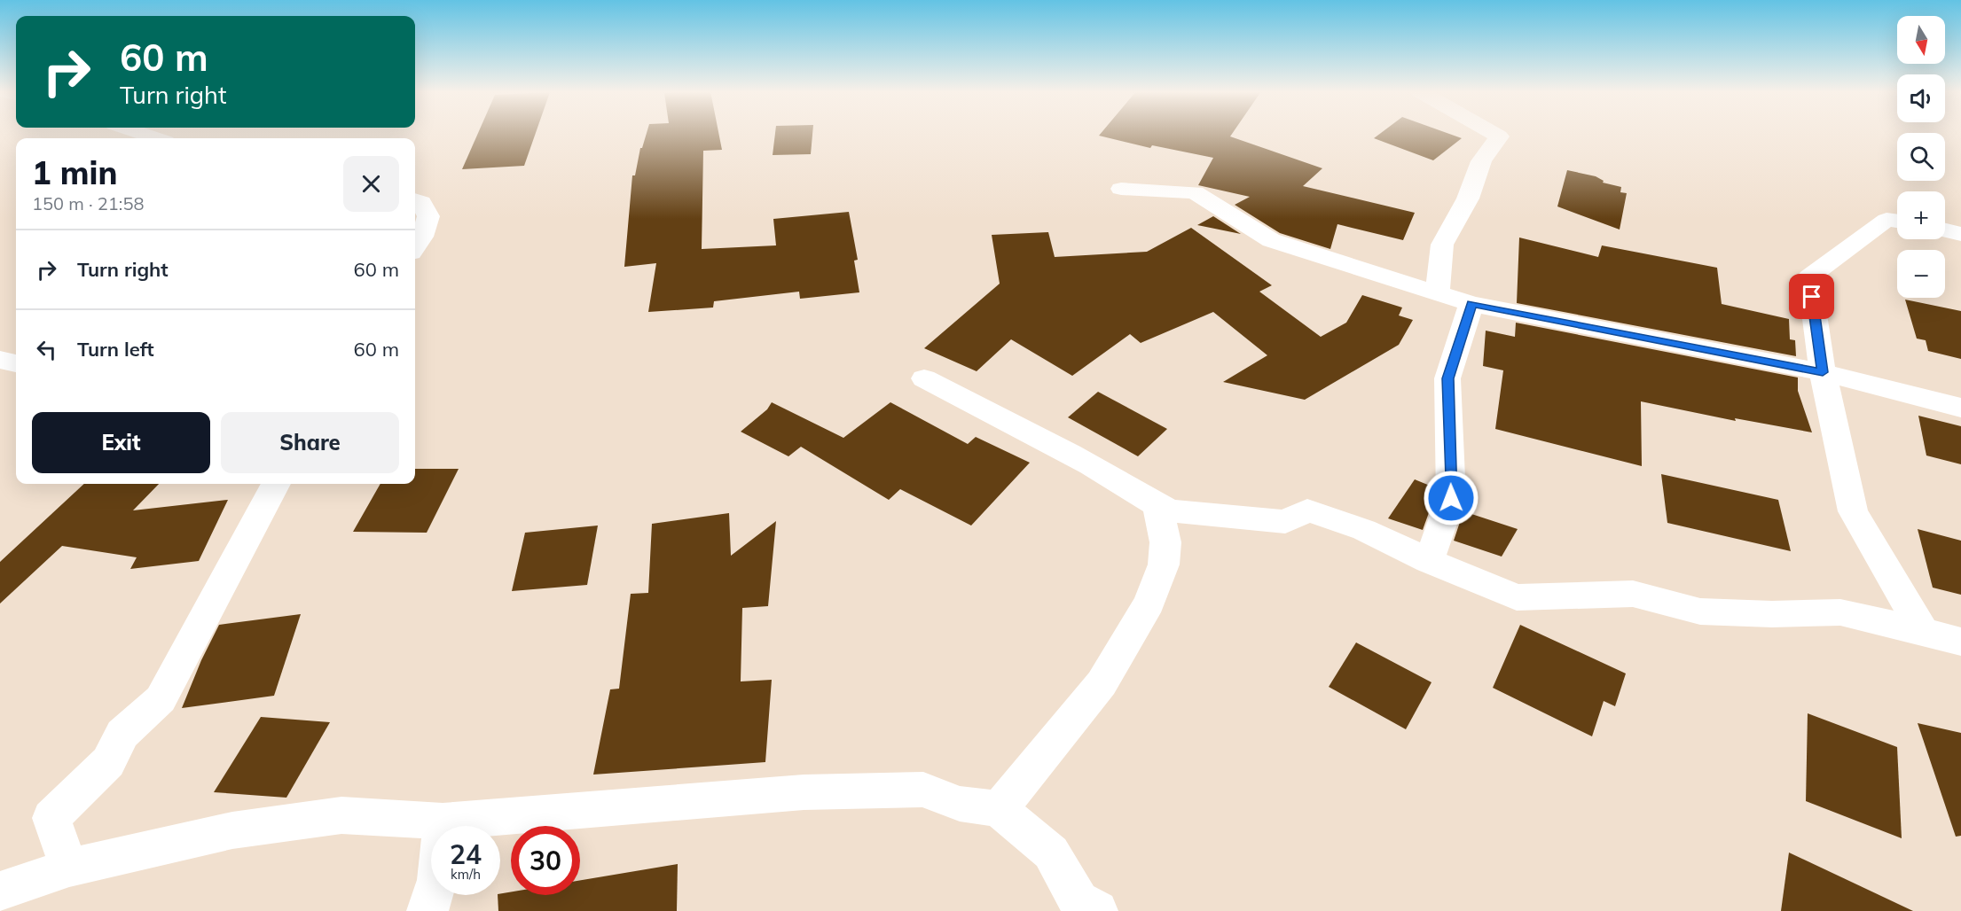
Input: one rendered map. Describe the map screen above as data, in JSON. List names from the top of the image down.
{
  "north": "bottom",
  "page": {
    "map_buttons": ["+", "−"],
    "turn": ["60 m", "Turn right"],
    "heading": ["1 min", "150 m · 21:58"],
    "list": [
      {
        "name": "Turn right",
        "value": "60 m"
      },
      {
        "name": "Turn left",
        "value": "60 m"
      }
    ],
    "buttons": ["Exit", "Share"],
    "speed": "24 km/h",
    "limit": "30"
  }
}
